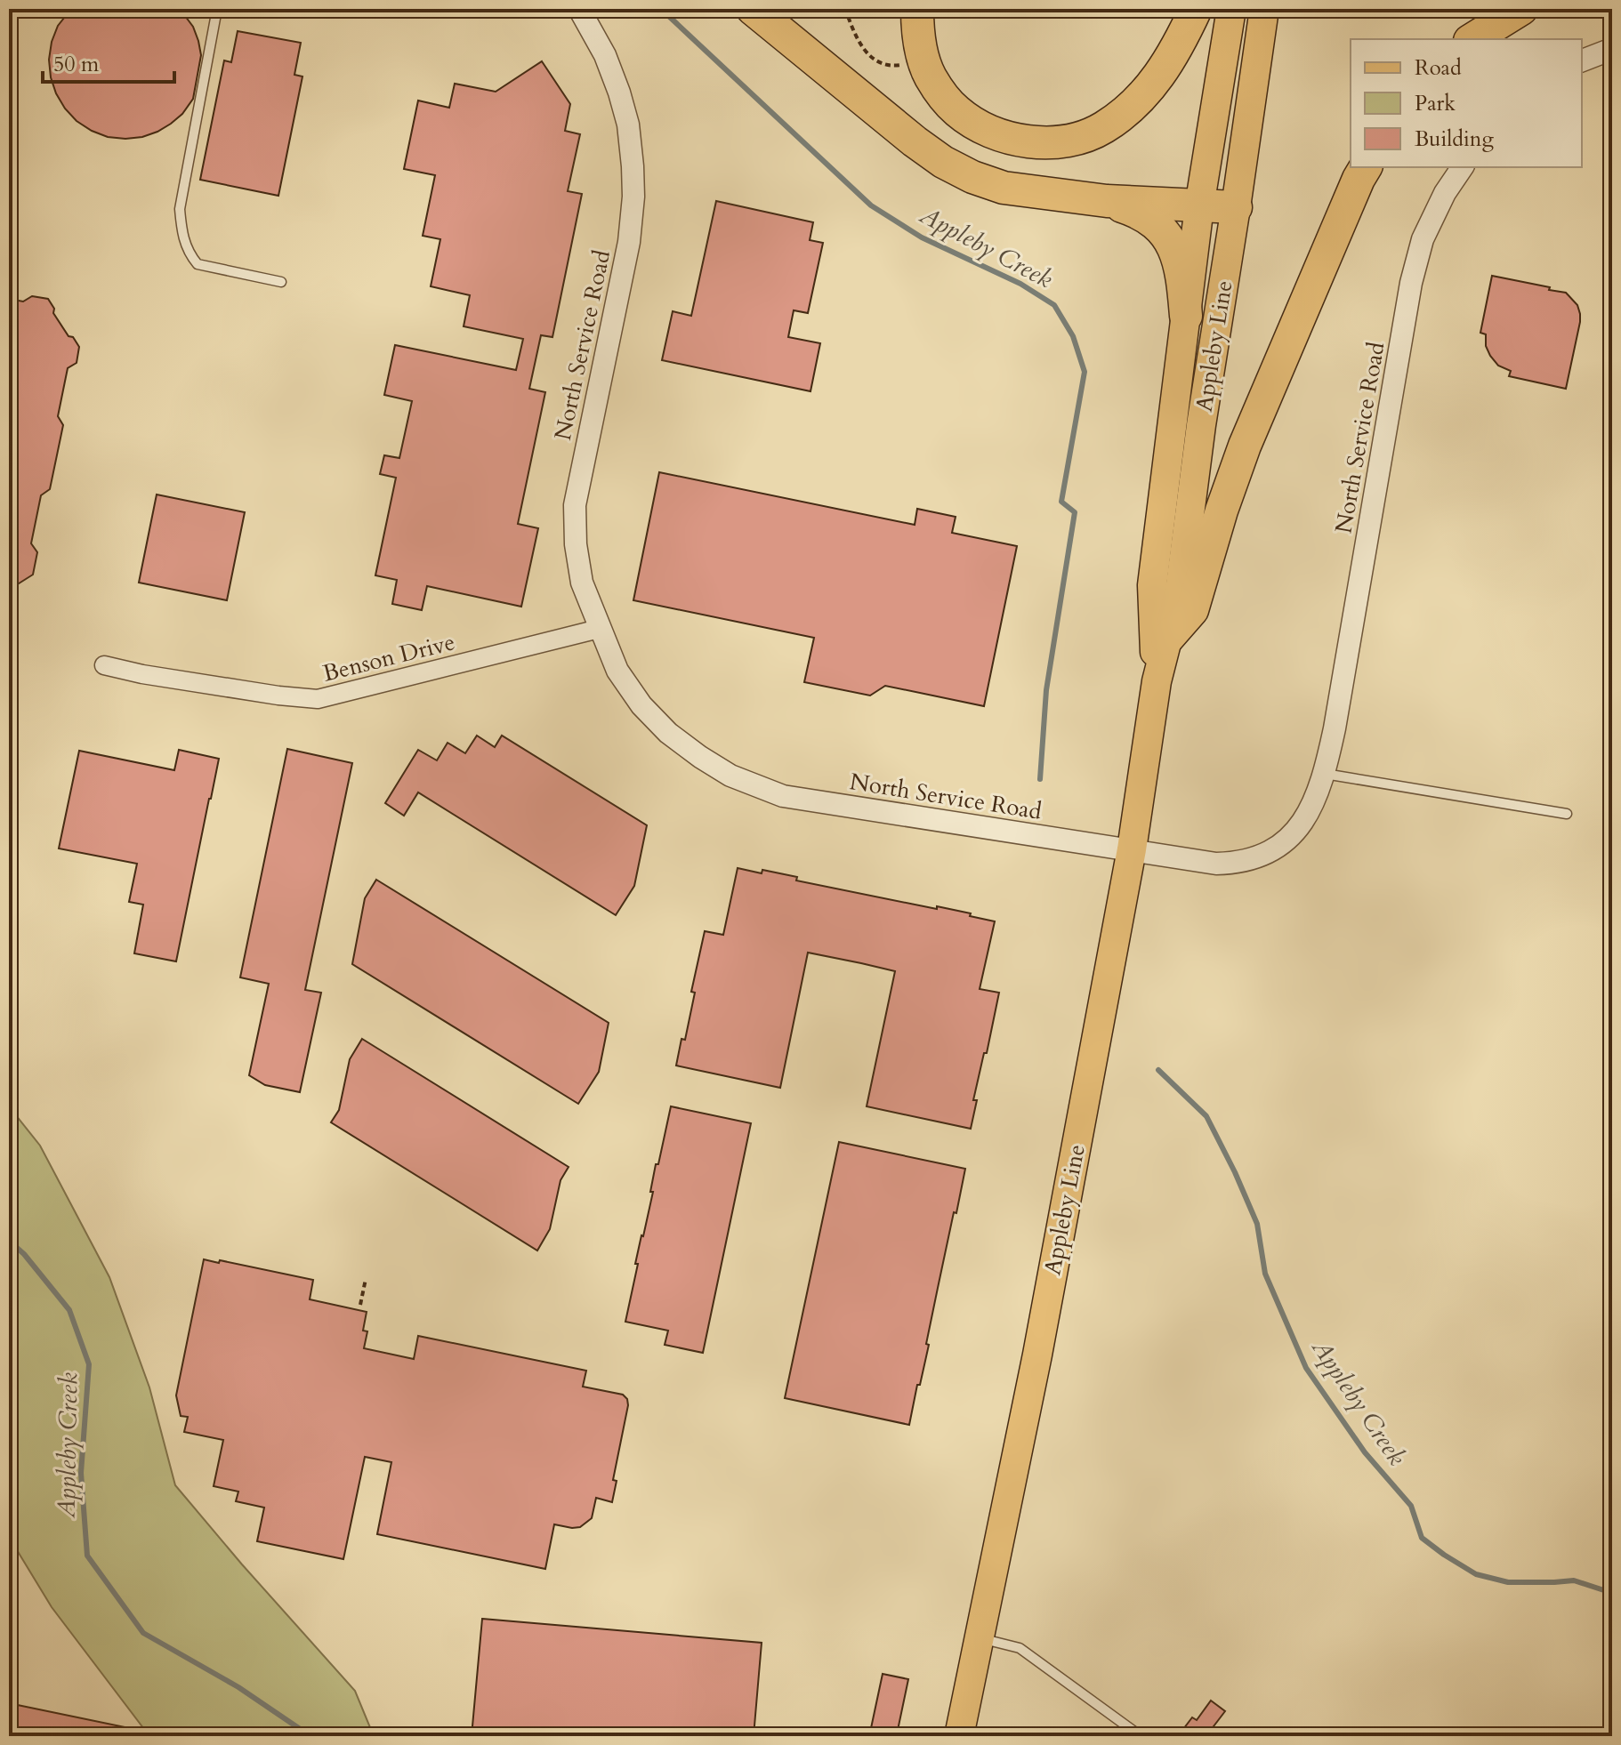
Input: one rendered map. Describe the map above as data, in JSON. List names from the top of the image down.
{
  "streets": {
    "main road": ["Appleby Line"],
    "street": ["North Service Road", "Benson Drive"]
  },
  "crossings": [
    ["North Service Road", "Appleby Line"],
    ["North Service Road", "Benson Drive"]
  ],
  "water": ["Appleby Creek"],
  "legend": ["Road", "Park", "Building"],
  "scale_bar": "50 m"
}
